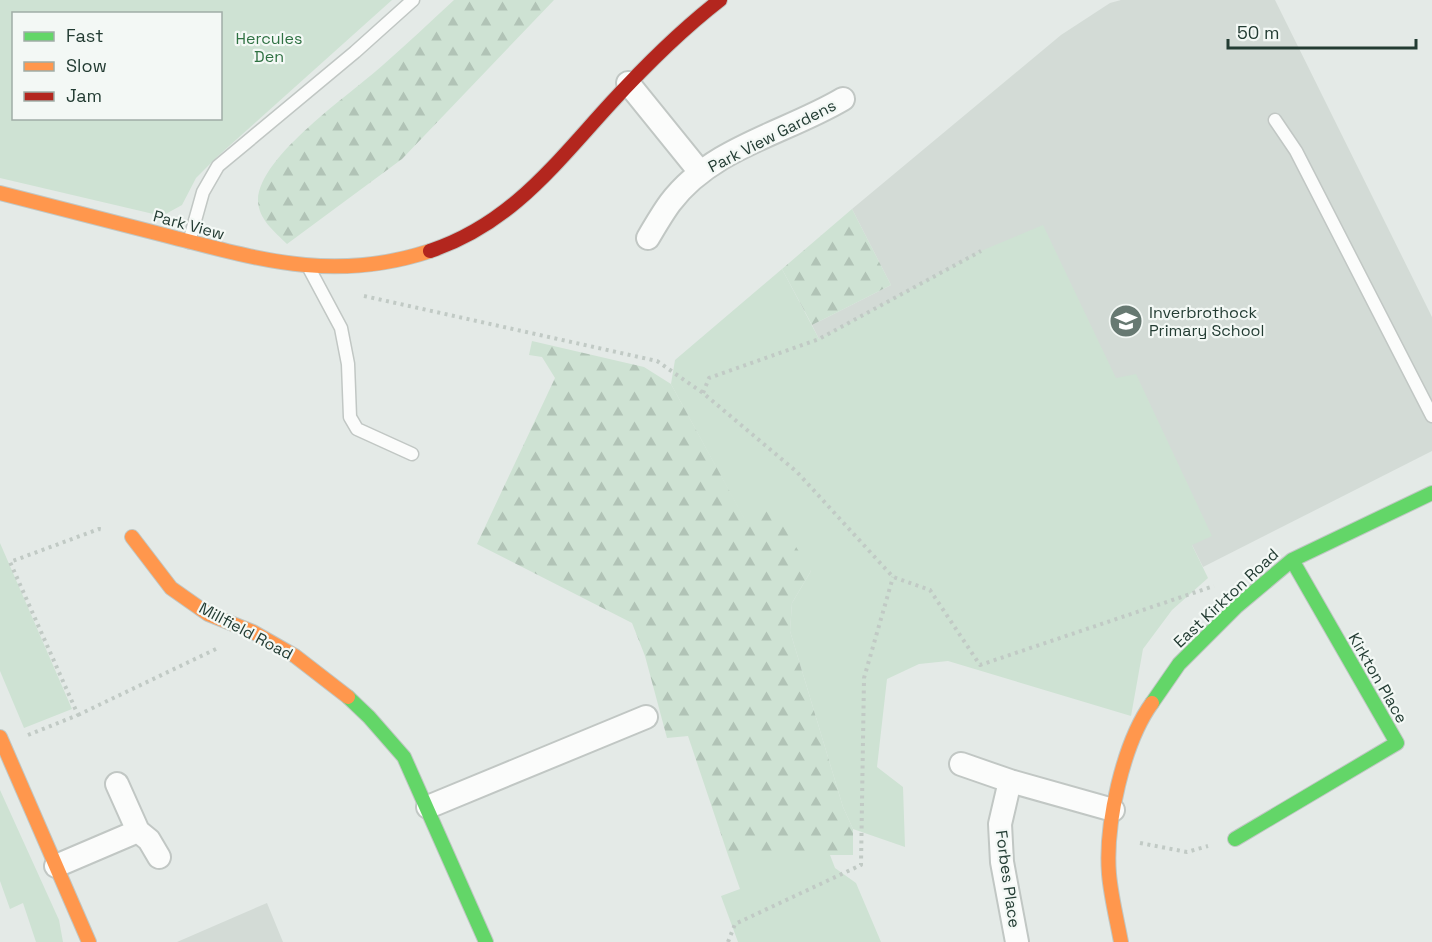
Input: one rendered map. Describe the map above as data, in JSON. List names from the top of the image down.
{
  "streets": {
    "street": [
      "Park View Gardens",
      "Park View",
      "East Kirkton Road",
      "Millfield Road",
      "Kirkton Place",
      "Forbes Place"
    ]
  },
  "crossings": [
    ["Park View Gardens", "Park View"],
    ["East Kirkton Road", "Kirkton Place"]
  ],
  "parks": ["Hercules Den"],
  "places": {
    "school or university": ["Inverbrothock Primary School"]
  },
  "legend": ["Fast", "Slow", "Jam"],
  "scale_bar": "50 m"
}
